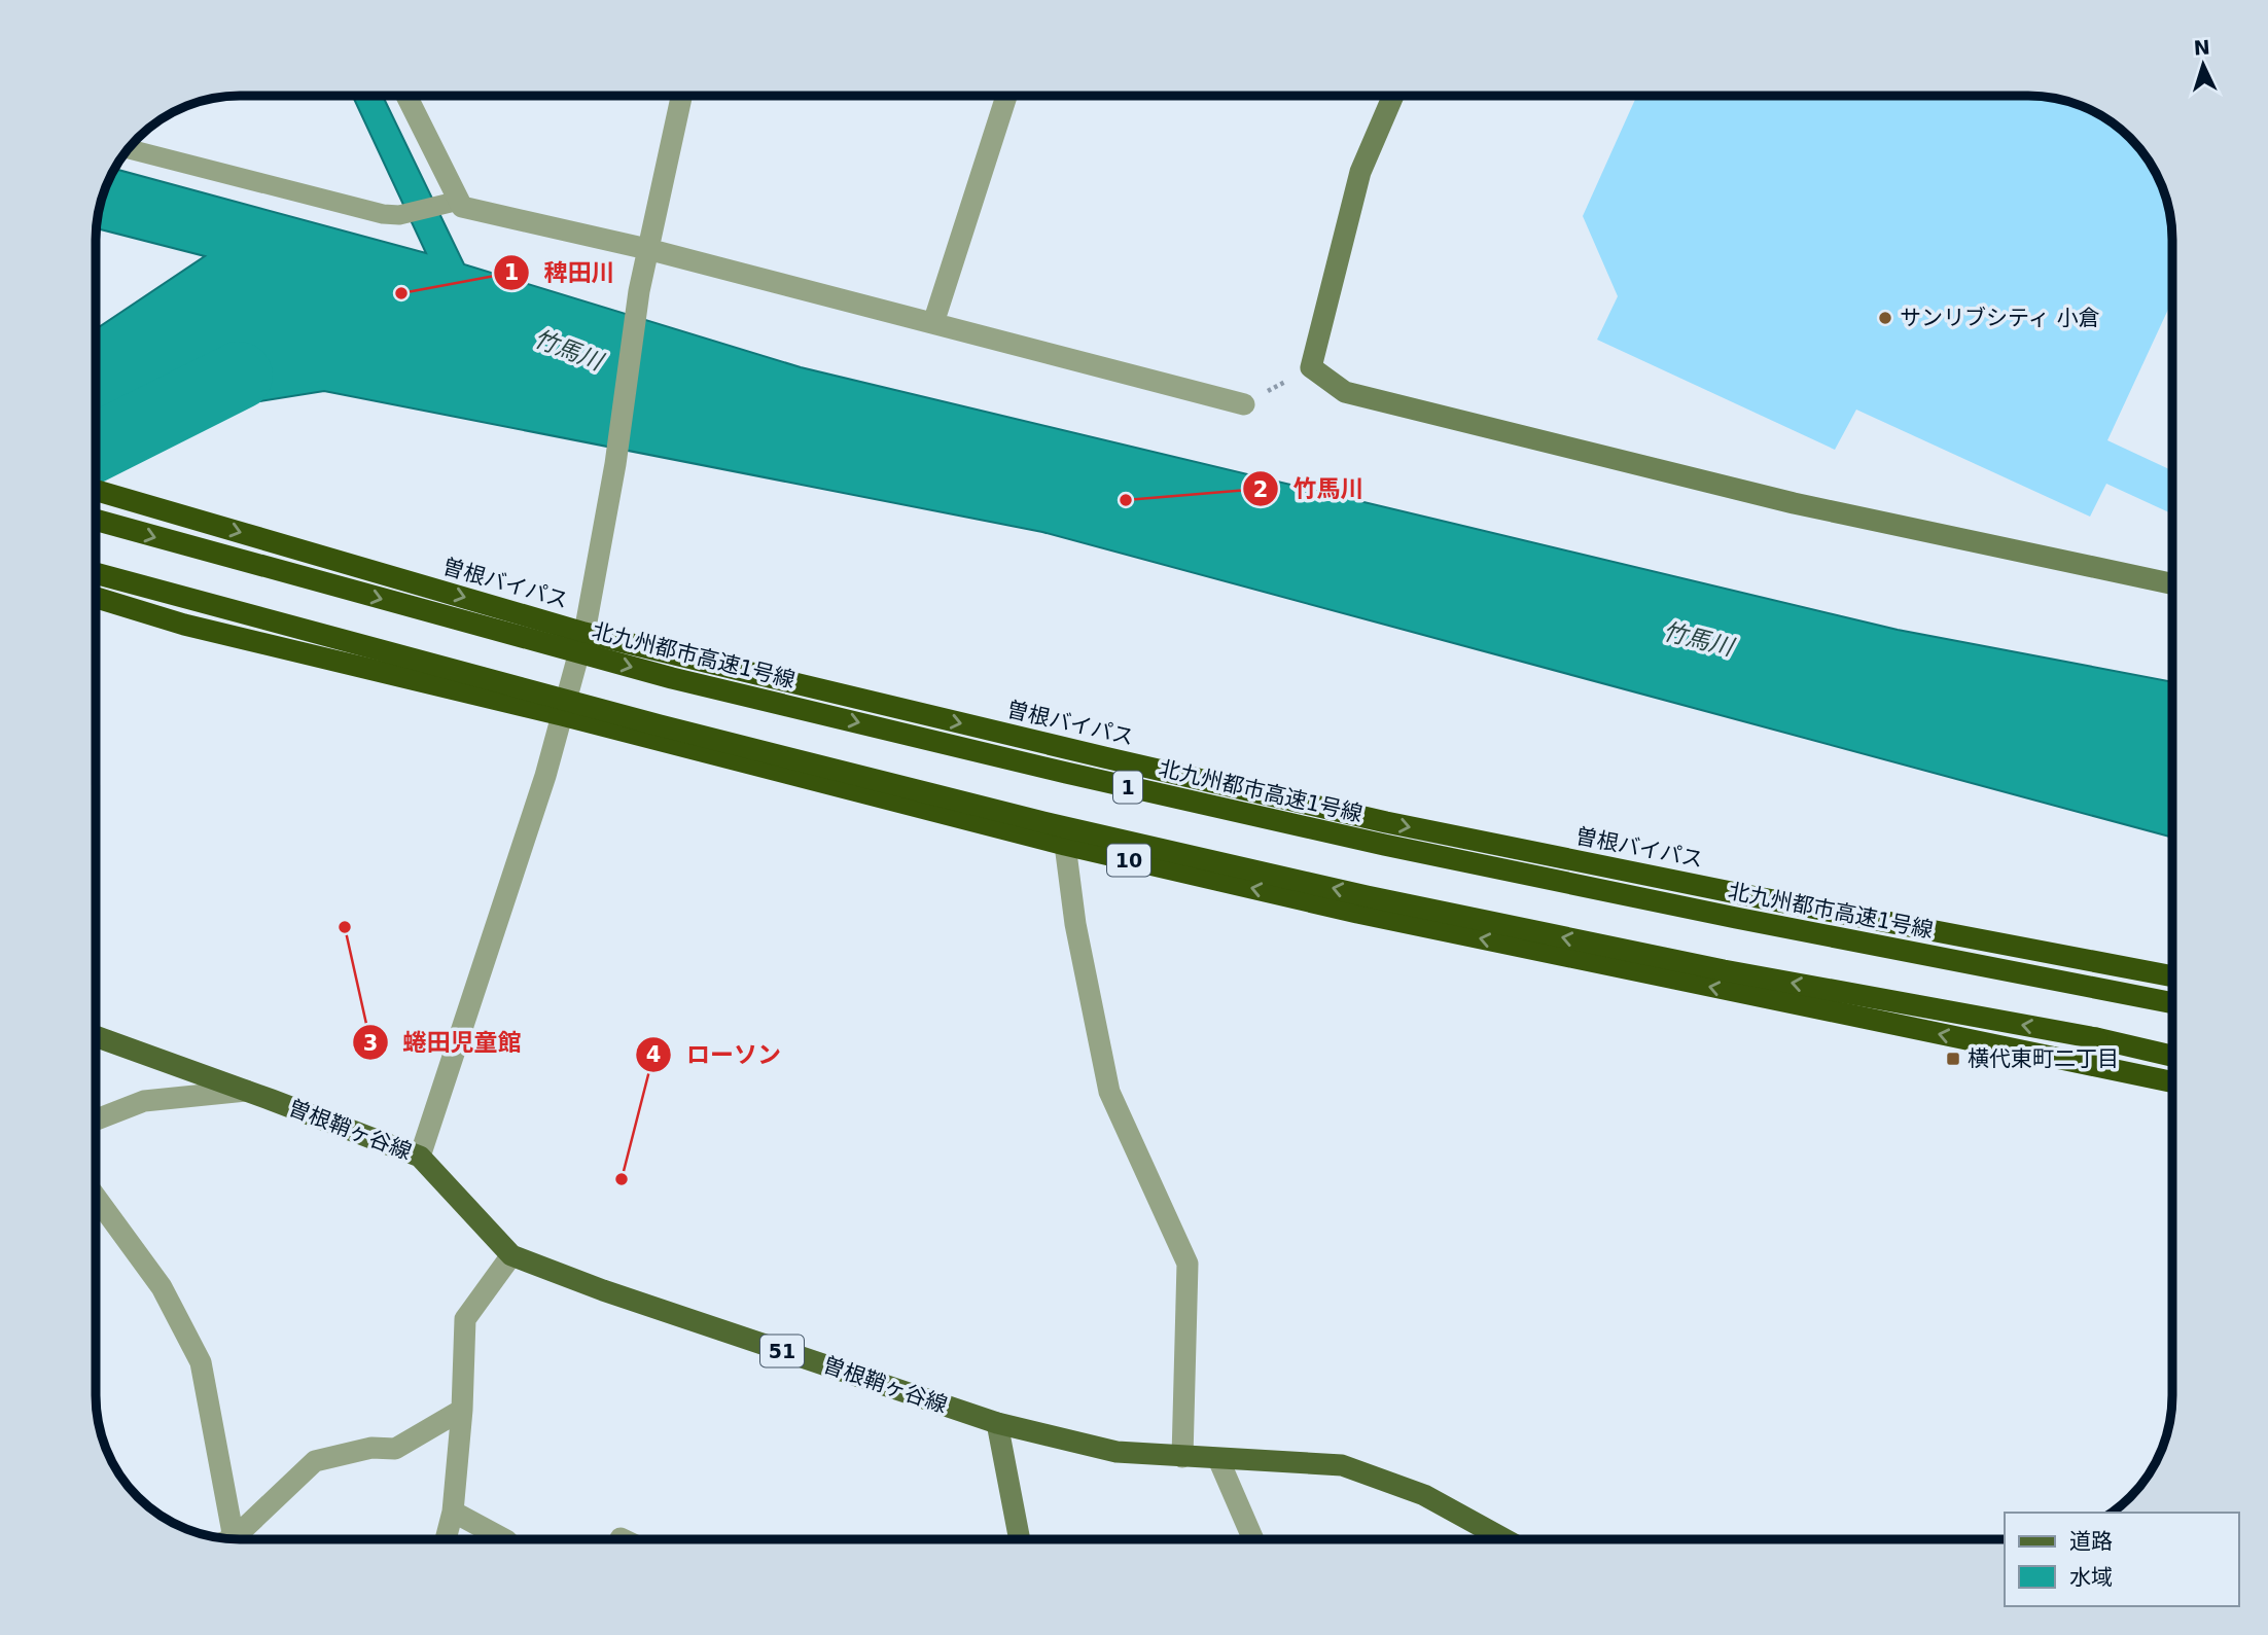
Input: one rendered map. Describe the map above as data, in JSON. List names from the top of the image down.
{
  "streets": {
    "highway": [
      "曽根バイパス",
      "北九州都市高速1号線",
      "1",
      "10"
    ],
    "main road": ["曽根鞘ヶ谷線", "51"]
  },
  "water": ["竹馬川"],
  "places": {
    "other": [
      "稗田川",
      "サンリブシティ 小倉",
      "竹馬川",
      "蜷田児童館",
      "ローソン"
    ],
    "transit": ["横代東町二丁目"]
  },
  "legend": ["道路", "水域"],
  "north": "top"
}
